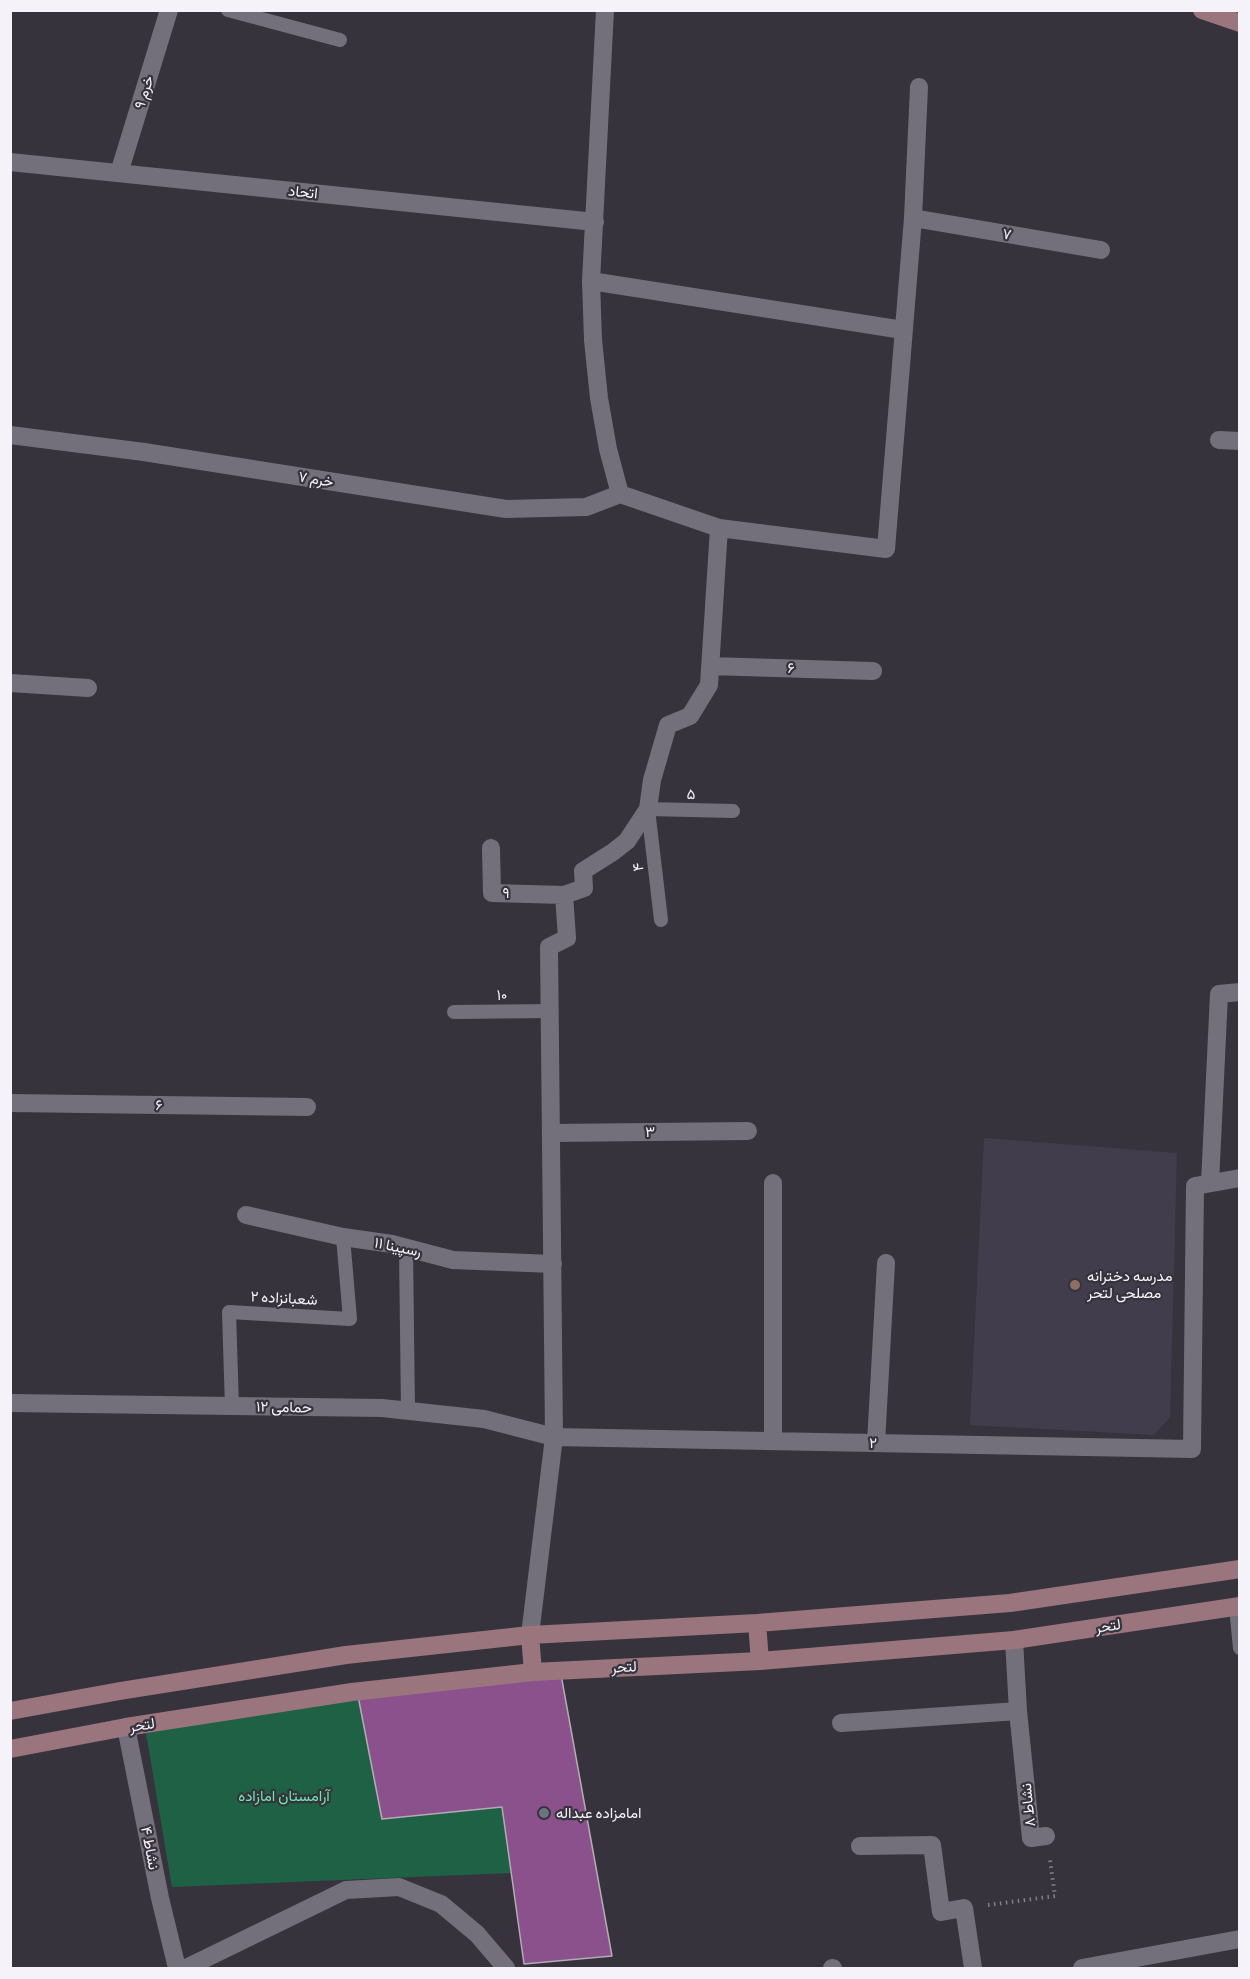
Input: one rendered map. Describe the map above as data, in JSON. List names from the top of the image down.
{
  "streets": {
    "street": [
      "خرم ۹",
      "اتحاد",
      "۷",
      "خرم ۷",
      "۶",
      "۹",
      "۳",
      "رسپینا ۱۱",
      "حمامی ۱۲",
      "۲",
      "لتحر",
      "نشاط ۸",
      "نشاط ۴"
    ],
    "lane": [
      "۵",
      "۴",
      "۱۰",
      "شعبانزاده ۲"
    ]
  },
  "crossings": [
    ["خرم ۹", "اتحاد"],
    ["۵", "۴"],
    ["رسپینا ۱۱", "شعبانزاده ۲"],
    ["شعبانزاده ۲", "حمامی ۱۲"],
    ["حمامی ۱۲", "۲"],
    ["لتحر", "نشاط ۸"],
    ["لتحر", "نشاط ۴"]
  ],
  "parks": ["آرامستان امازاده"],
  "places": ["مدرسه دخترانه مصلحی لتحر", "امامزاده عبداله"]
}
